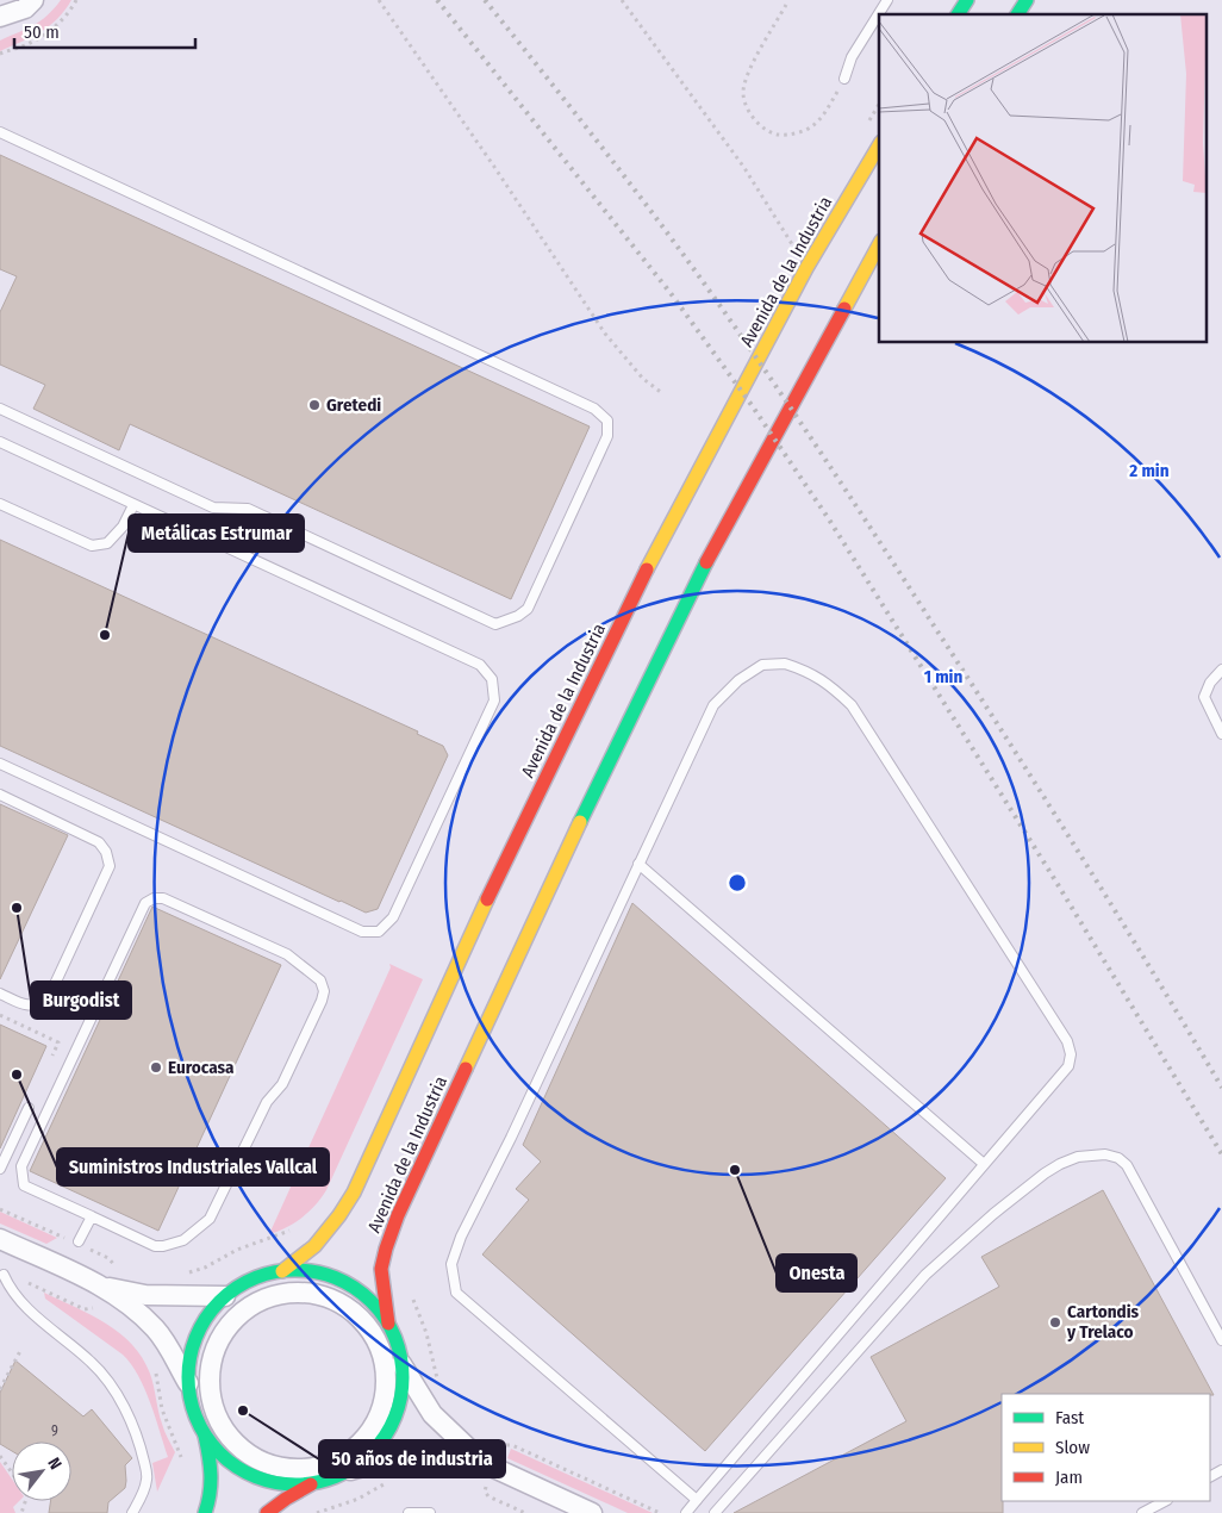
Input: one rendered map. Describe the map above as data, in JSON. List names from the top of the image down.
{
  "streets": {
    "main road": ["Avenida de la Industria"]
  },
  "places": [
    "Gretedi",
    "Metálicas Estrumar",
    "Burgodist",
    "Eurocasa",
    "Suministros Industriales Vallcal",
    "Onesta",
    "Cartondis y Trelaco",
    "50 años de industria"
  ],
  "house_numbers": ["9"],
  "legend": ["Fast", "Slow", "Jam"],
  "scale_bar": "50 m",
  "north": "top right",
  "rings": ["2 min", "1 min"]
}
